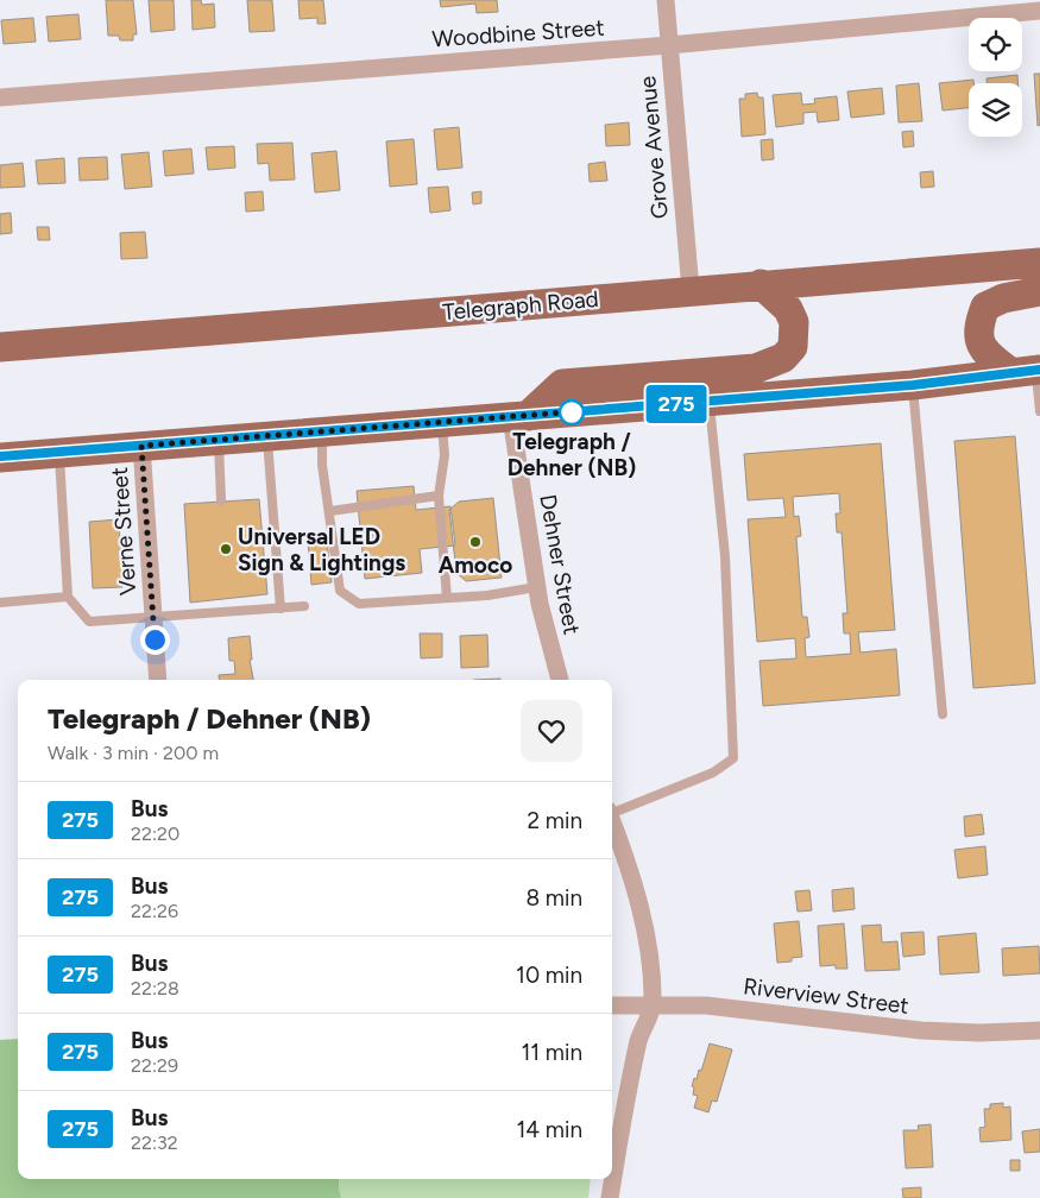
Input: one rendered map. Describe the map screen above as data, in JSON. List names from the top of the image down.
{
  "streets": {
    "main road": ["Telegraph Road"],
    "street": [
      "Woodbine Street",
      "Grove Avenue",
      "Verne Street",
      "Dehner Street",
      "Riverview Street"
    ]
  },
  "crossings": [
    ["Woodbine Street", "Grove Avenue"],
    ["Grove Avenue", "Telegraph Road"]
  ],
  "places": ["Telegraph / Dehner (NB)", "Amoco", "Universal LED Sign & Lightings"],
  "lines": ["bus line 275"],
  "page": {
    "on_map": "275",
    "heading": ["Telegraph / Dehner (NB)", "Walk · 3 min · 200 m"],
    "list": [
      {
        "mark": "275",
        "name": "Bus",
        "note": "22:20",
        "value": "2 min"
      },
      {
        "mark": "275",
        "name": "Bus",
        "note": "22:26",
        "value": "8 min"
      },
      {
        "mark": "275",
        "name": "Bus",
        "note": "22:28",
        "value": "10 min"
      },
      {
        "mark": "275",
        "name": "Bus",
        "note": "22:29",
        "value": "11 min"
      },
      {
        "mark": "275",
        "name": "Bus",
        "note": "22:32",
        "value": "14 min"
      }
    ]
  }
}
